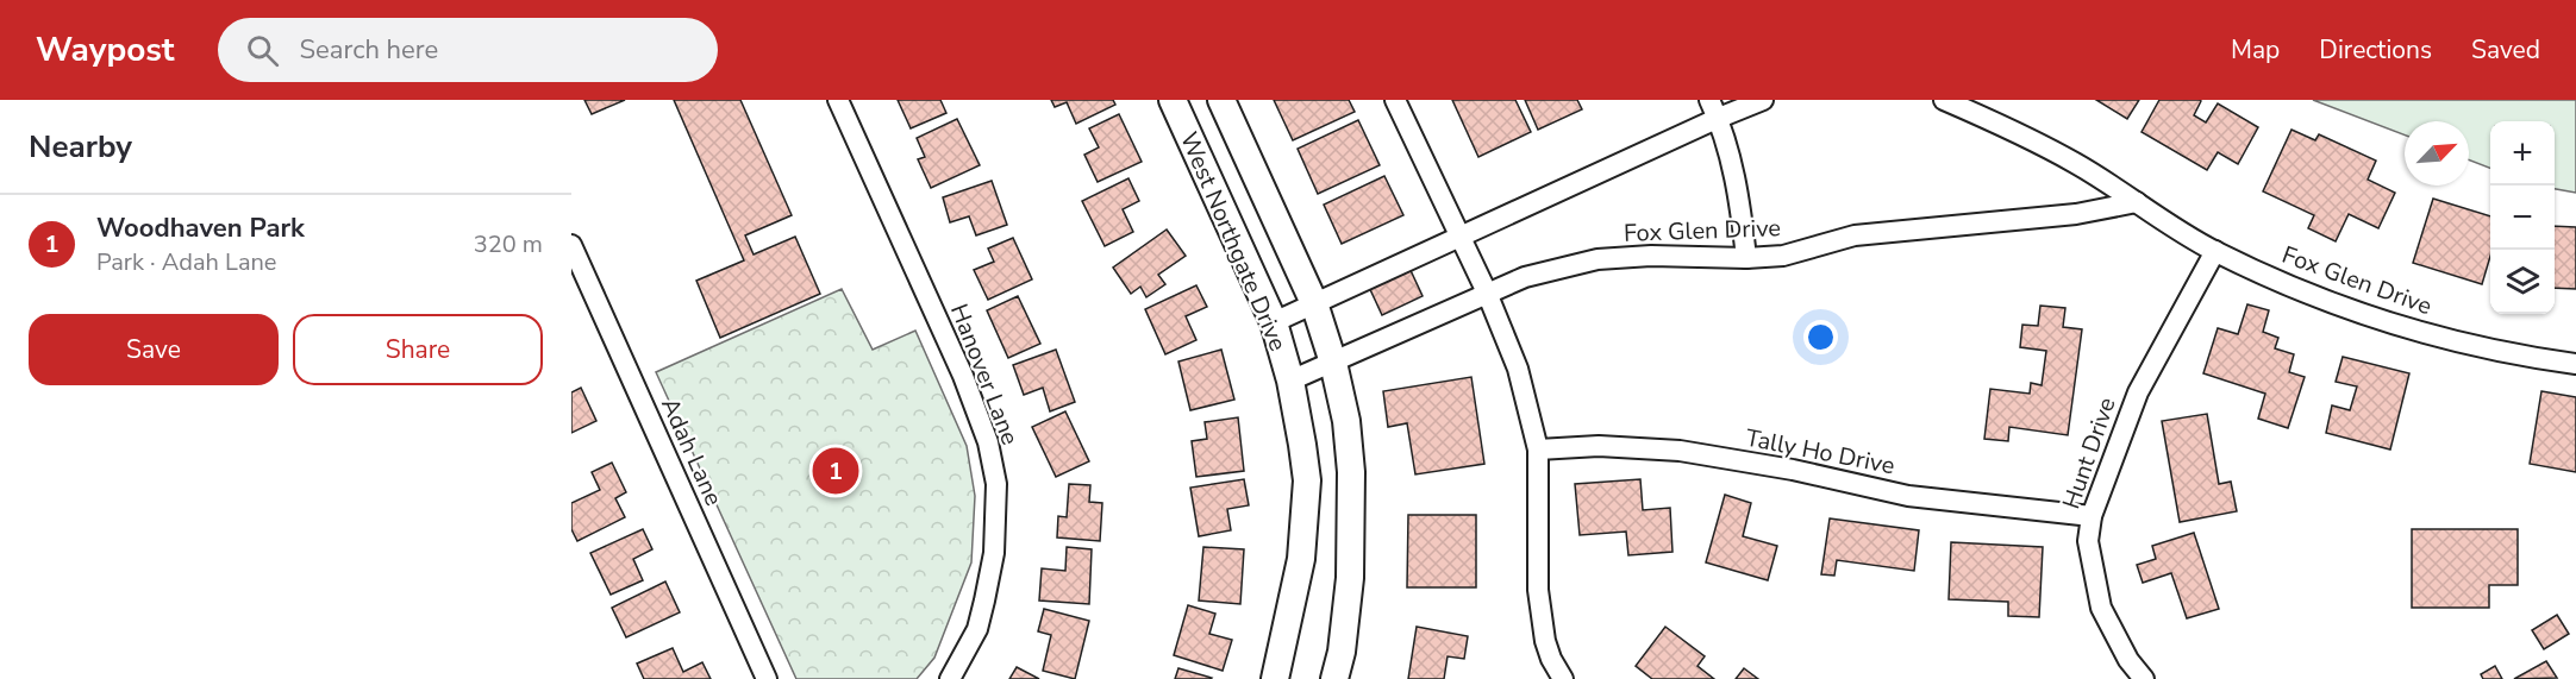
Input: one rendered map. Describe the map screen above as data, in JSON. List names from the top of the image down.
{
  "streets": {
    "main road": ["West Northgate Drive"],
    "street": [
      "Fox Glen Drive",
      "Hanover Lane",
      "Adah Lane",
      "Tally Ho Drive",
      "Hunt Drive"
    ]
  },
  "crossings": [
    ["Fox Glen Drive", "West Northgate Drive"],
    ["Fox Glen Drive", "Hunt Drive"],
    ["Tally Ho Drive", "Hunt Drive"]
  ],
  "north": "top right",
  "page": {
    "header": "Waypost",
    "search": "Search here",
    "nav": ["Map", "Directions", "Saved"],
    "heading": "Nearby",
    "map_buttons": ["+", "−"],
    "list": [
      {
        "mark": "1",
        "name": "Woodhaven Park",
        "note": "Park · Adah Lane",
        "value": "320 m"
      }
    ],
    "buttons": ["Save", "Share"],
    "pins": "1"
  }
}
